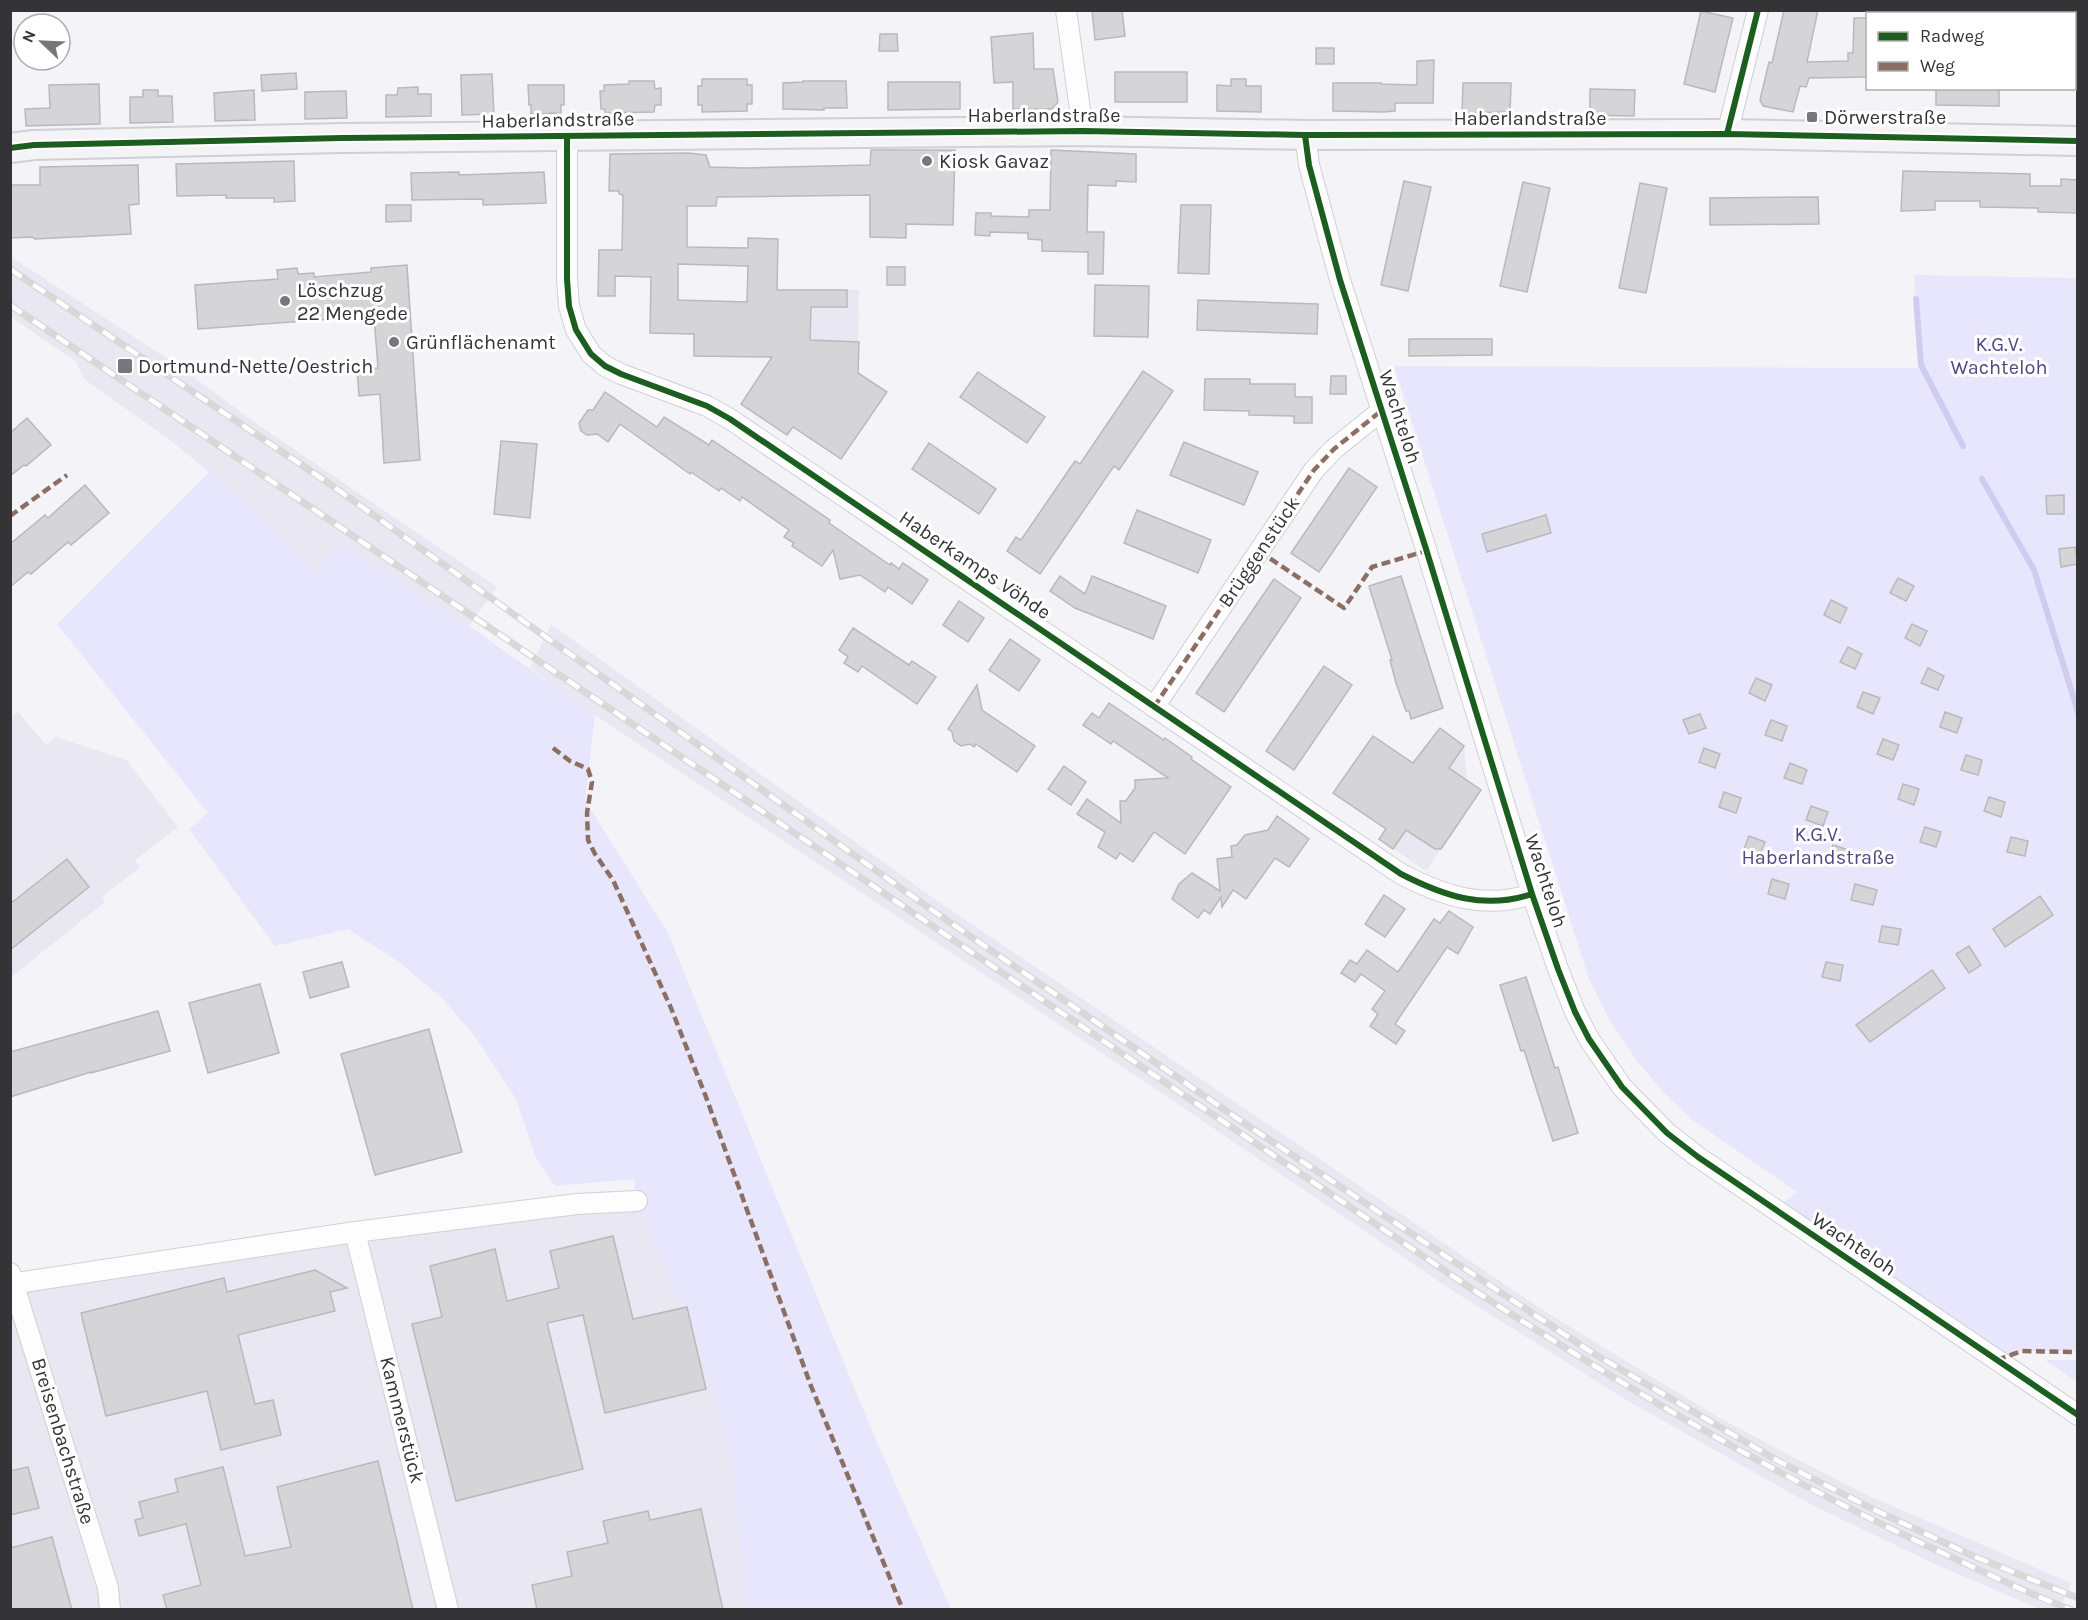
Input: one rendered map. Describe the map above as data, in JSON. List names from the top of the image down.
{
  "streets": {
    "street": [
      "Haberlandstraße",
      "Wachteloh",
      "Brüggenstück",
      "Haberkamps Vöhde",
      "Kammerstück",
      "Breisenbachstraße"
    ]
  },
  "crossings": [
    ["Haberlandstraße", "Wachteloh"],
    ["Haberlandstraße", "Haberkamps Vöhde"],
    ["Wachteloh", "Brüggenstück"],
    ["Wachteloh", "Haberkamps Vöhde"],
    ["Brüggenstück", "Haberkamps Vöhde"]
  ],
  "parks": ["K.G.V. Wachteloh", "K.G.V. Haberlandstraße"],
  "places": {
    "transit": ["Dörwerstraße", "Dortmund-Nette/Oestrich"],
    "other": ["Kiosk Gavaz", "Löschzug 22 Mengede", "Grünflächenamt"]
  },
  "legend": ["Radweg", "Weg"],
  "north": "top left"
}
